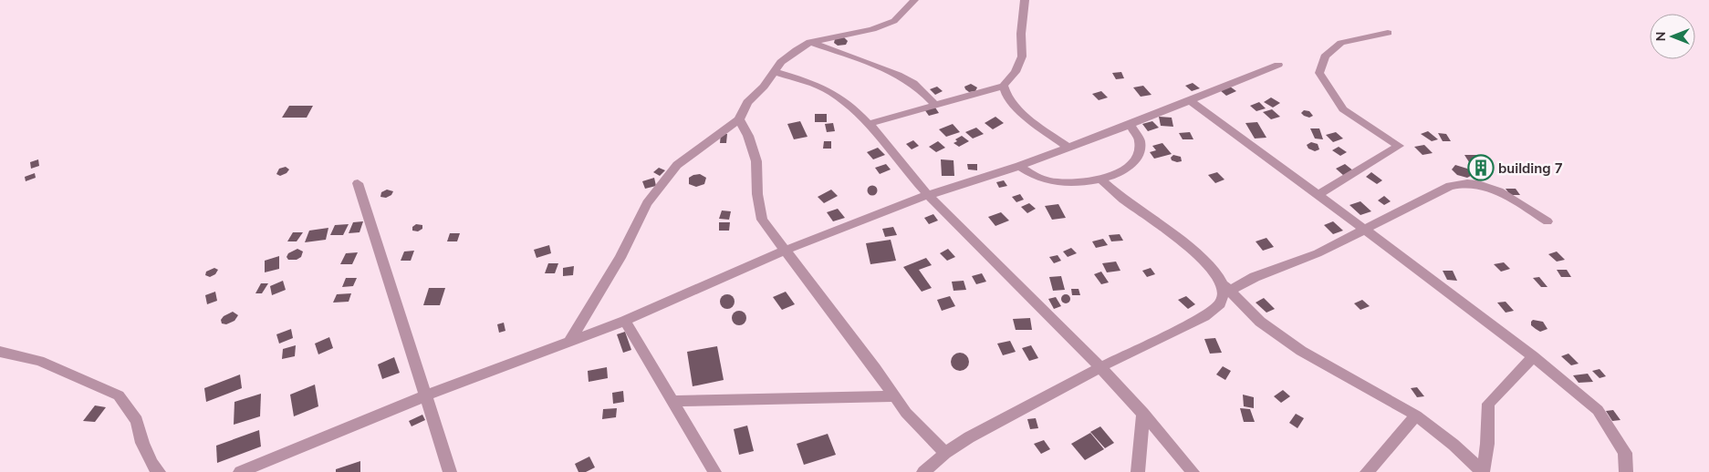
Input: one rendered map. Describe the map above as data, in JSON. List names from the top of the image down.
{
  "places": {
    "building": ["building 7"]
  },
  "north": "left"
}
